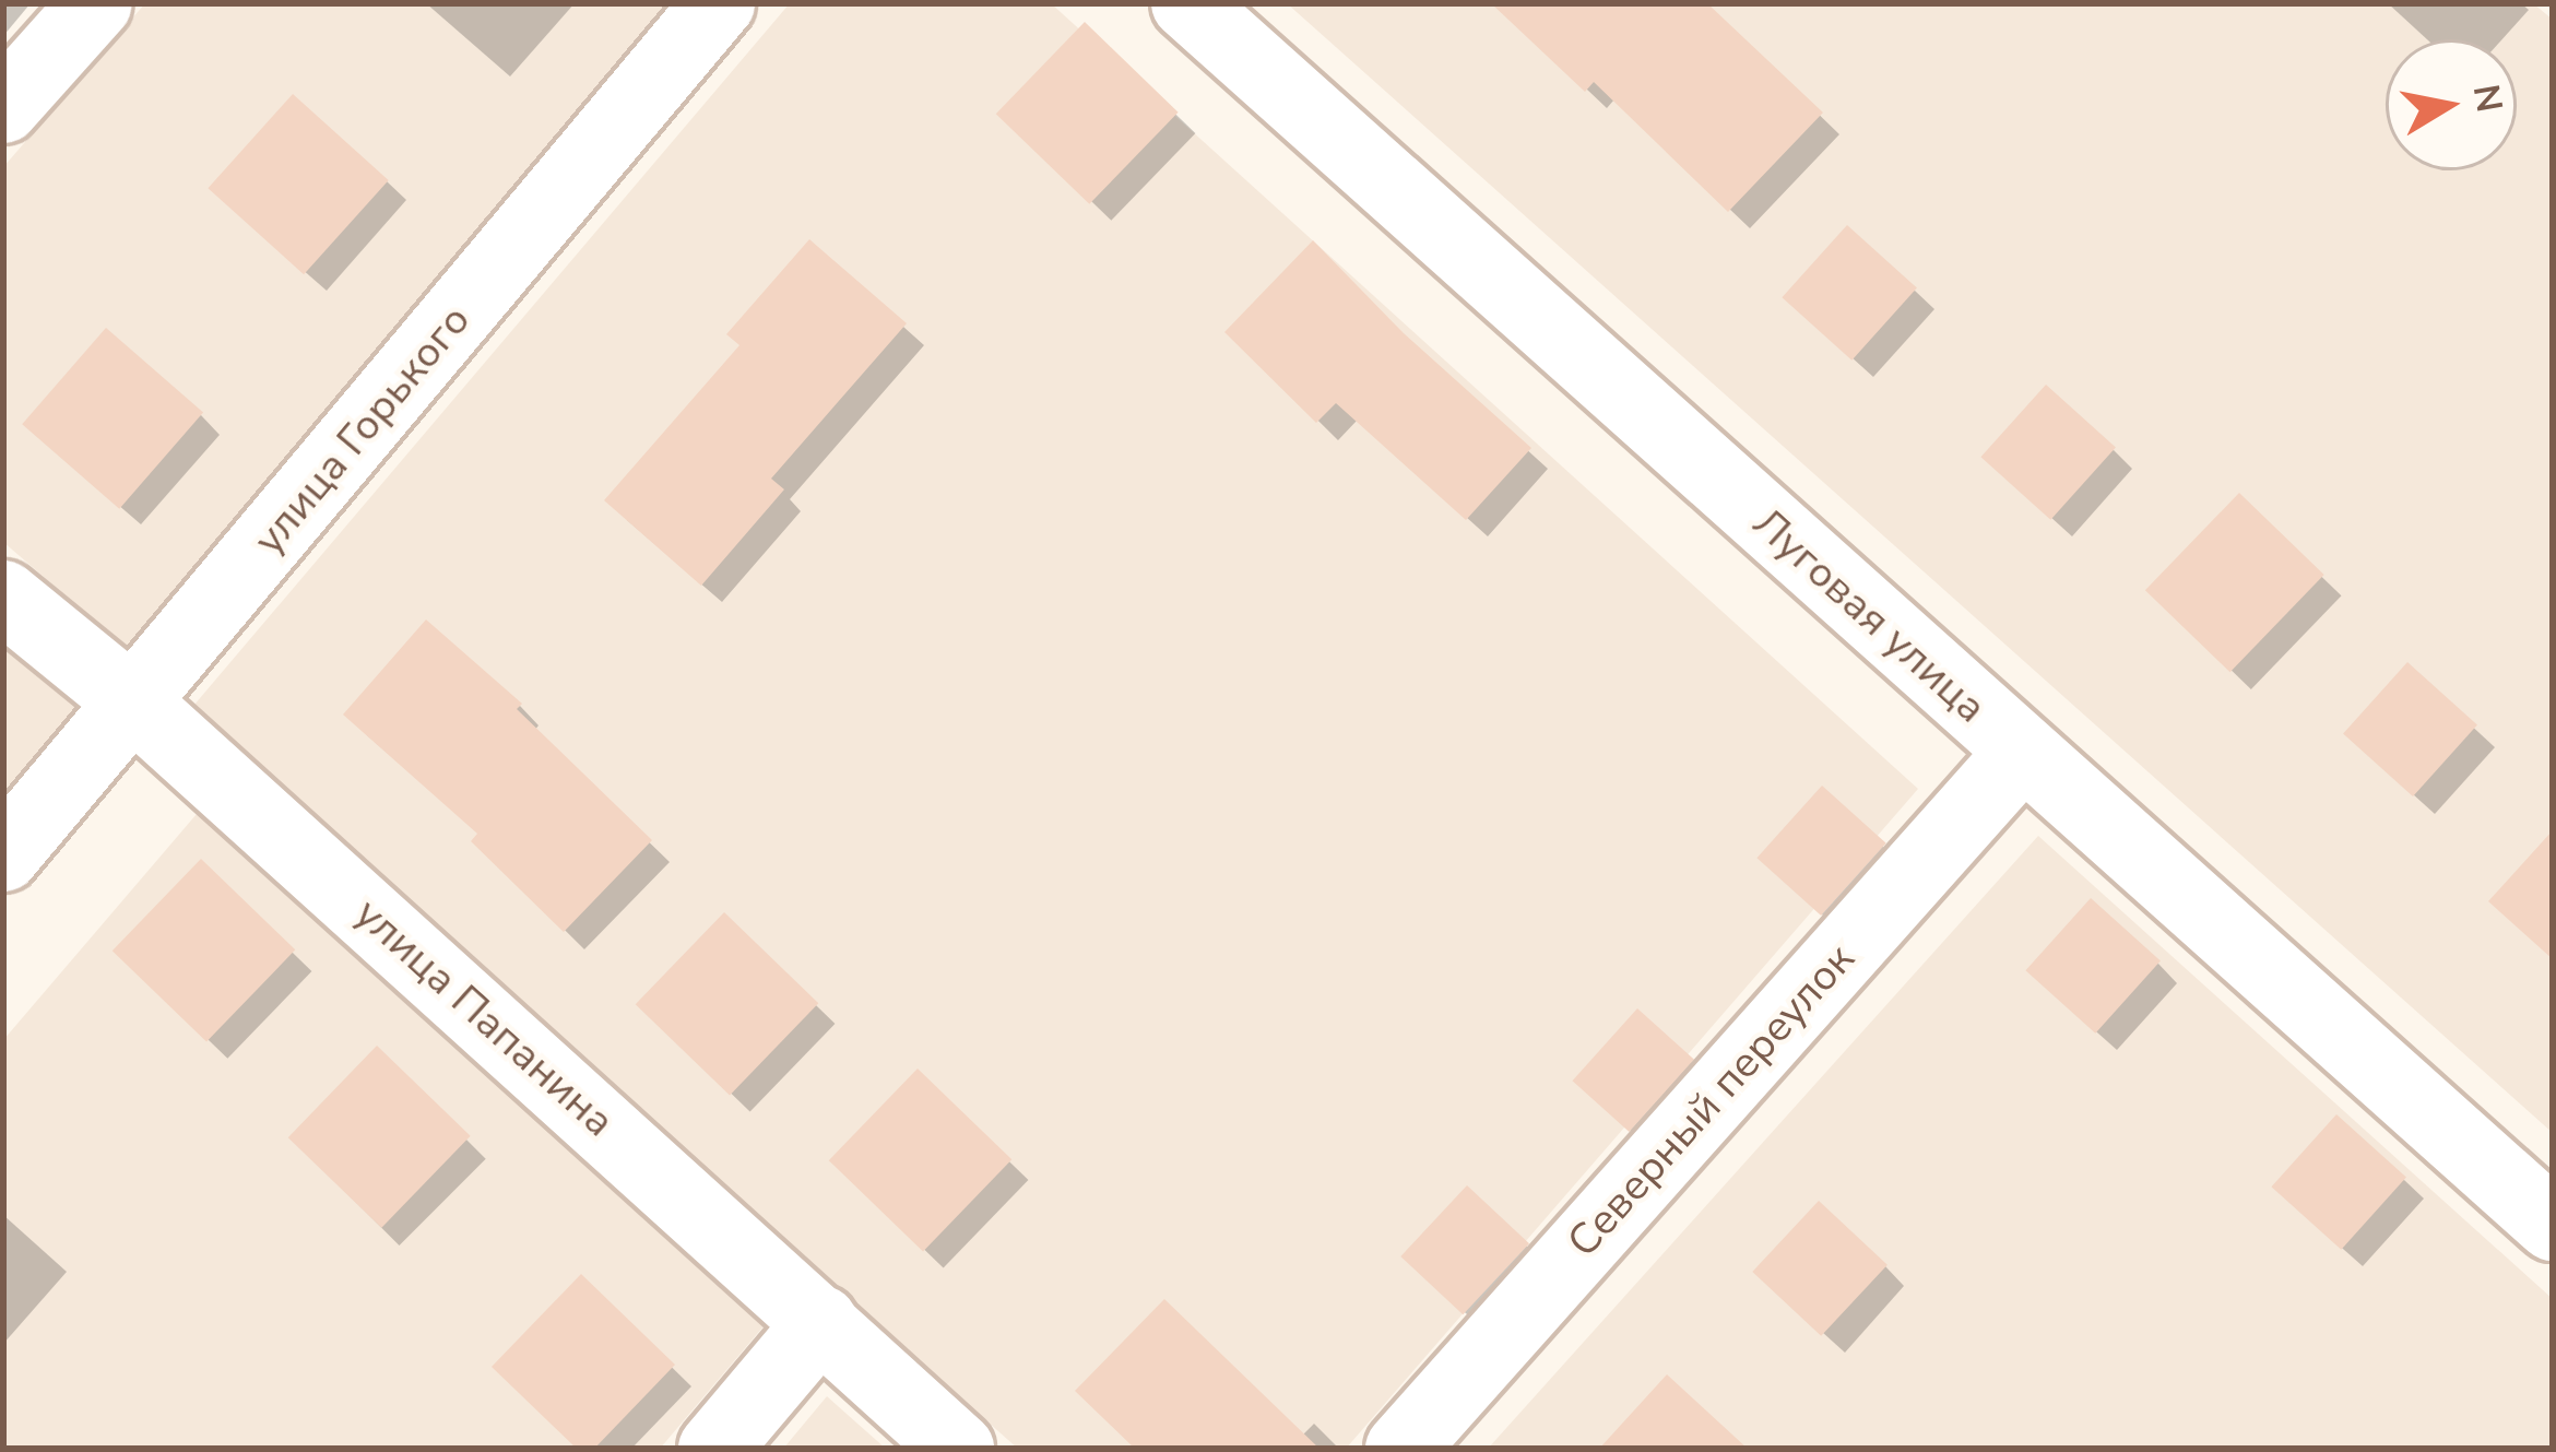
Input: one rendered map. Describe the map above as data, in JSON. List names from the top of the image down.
{
  "streets": {
    "street": [
      "улица Горького",
      "Луговая улица",
      "улица Папанина",
      "Северный переулок"
    ]
  },
  "crossings": [
    ["улица Горького", "улица Папанина"],
    ["Луговая улица", "Северный переулок"]
  ],
  "north": "right"
}
